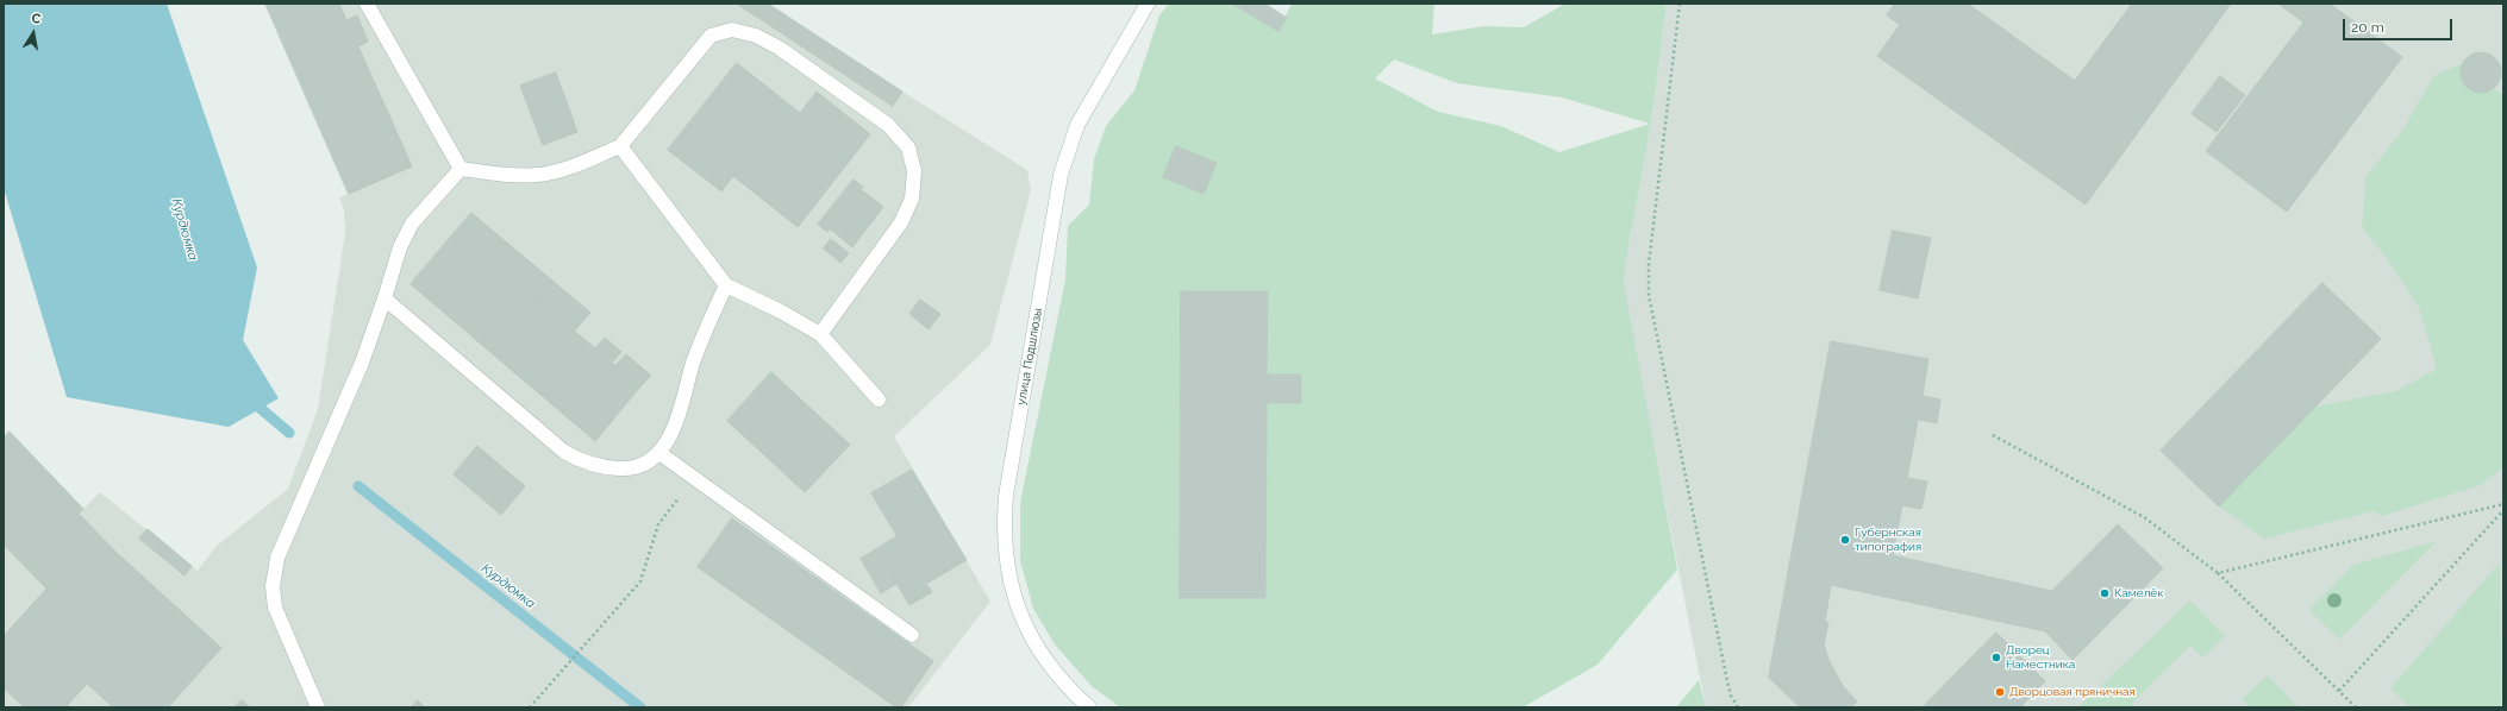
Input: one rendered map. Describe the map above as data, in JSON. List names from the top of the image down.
{
  "streets": {
    "street": ["улица Подшлюзы"]
  },
  "water": ["Курдюмка"],
  "places": [
    "Губернская типография",
    "Камелёк",
    "Дворец Наместника",
    "Дворцовая пряничная"
  ],
  "scale_bar": "20 m",
  "north": "top"
}
